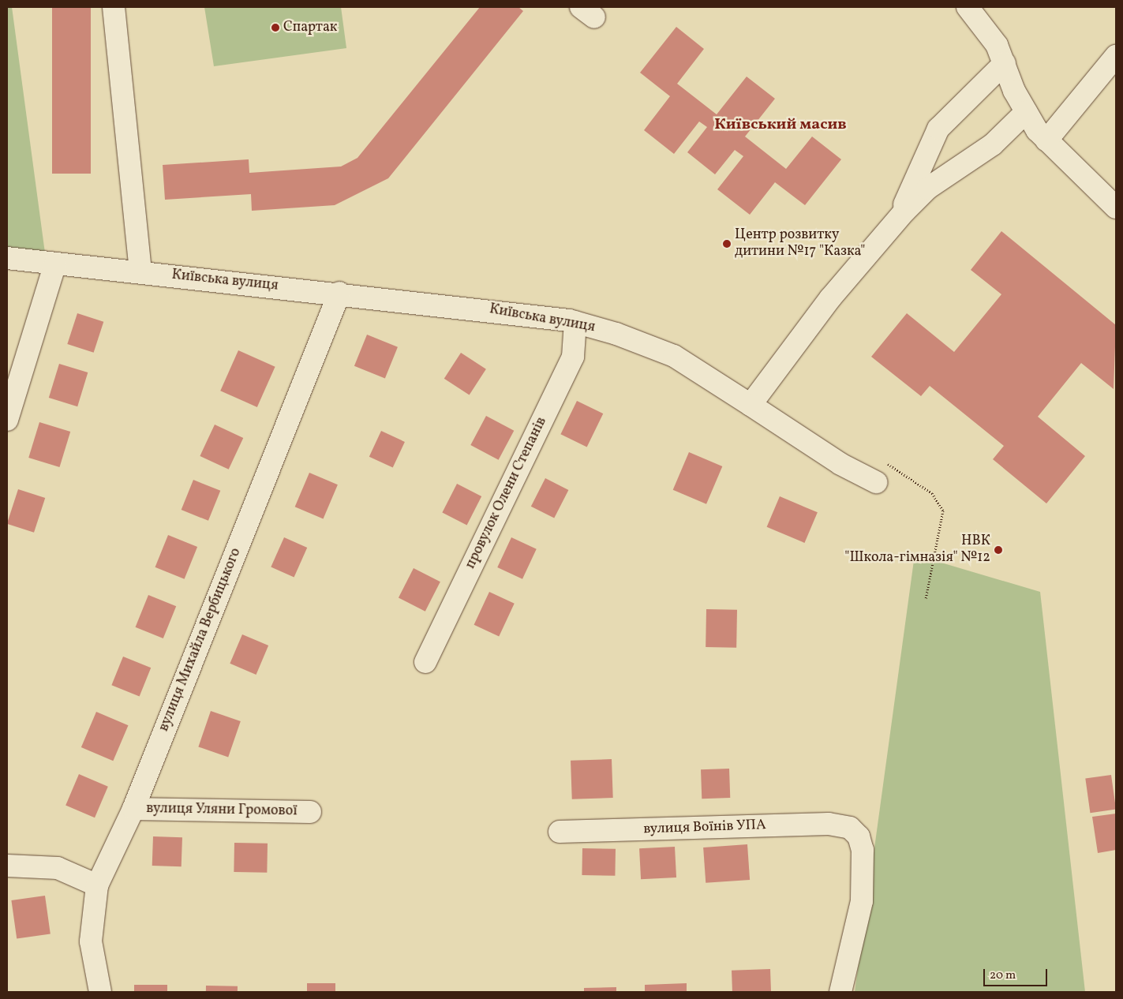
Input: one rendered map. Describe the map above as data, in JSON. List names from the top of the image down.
{
  "streets": {
    "street": [
      "Київська вулиця",
      "провулок Олени Степанів",
      "вулиця Михайла Вербицького",
      "вулиця Уляни Громової",
      "вулиця Воїнів УПА"
    ]
  },
  "crossings": [
    ["Київська вулиця", "провулок Олени Степанів"],
    ["Київська вулиця", "вулиця Михайла Вербицького"],
    ["вулиця Михайла Вербицького", "вулиця Уляни Громової"]
  ],
  "districts": ["Київський масив"],
  "places": ["Спартак", "Центр розвитку дитини №17 \"Казка\"", "НВК \"Школа-гімназія\" №12"],
  "scale_bar": "20 m"
}
